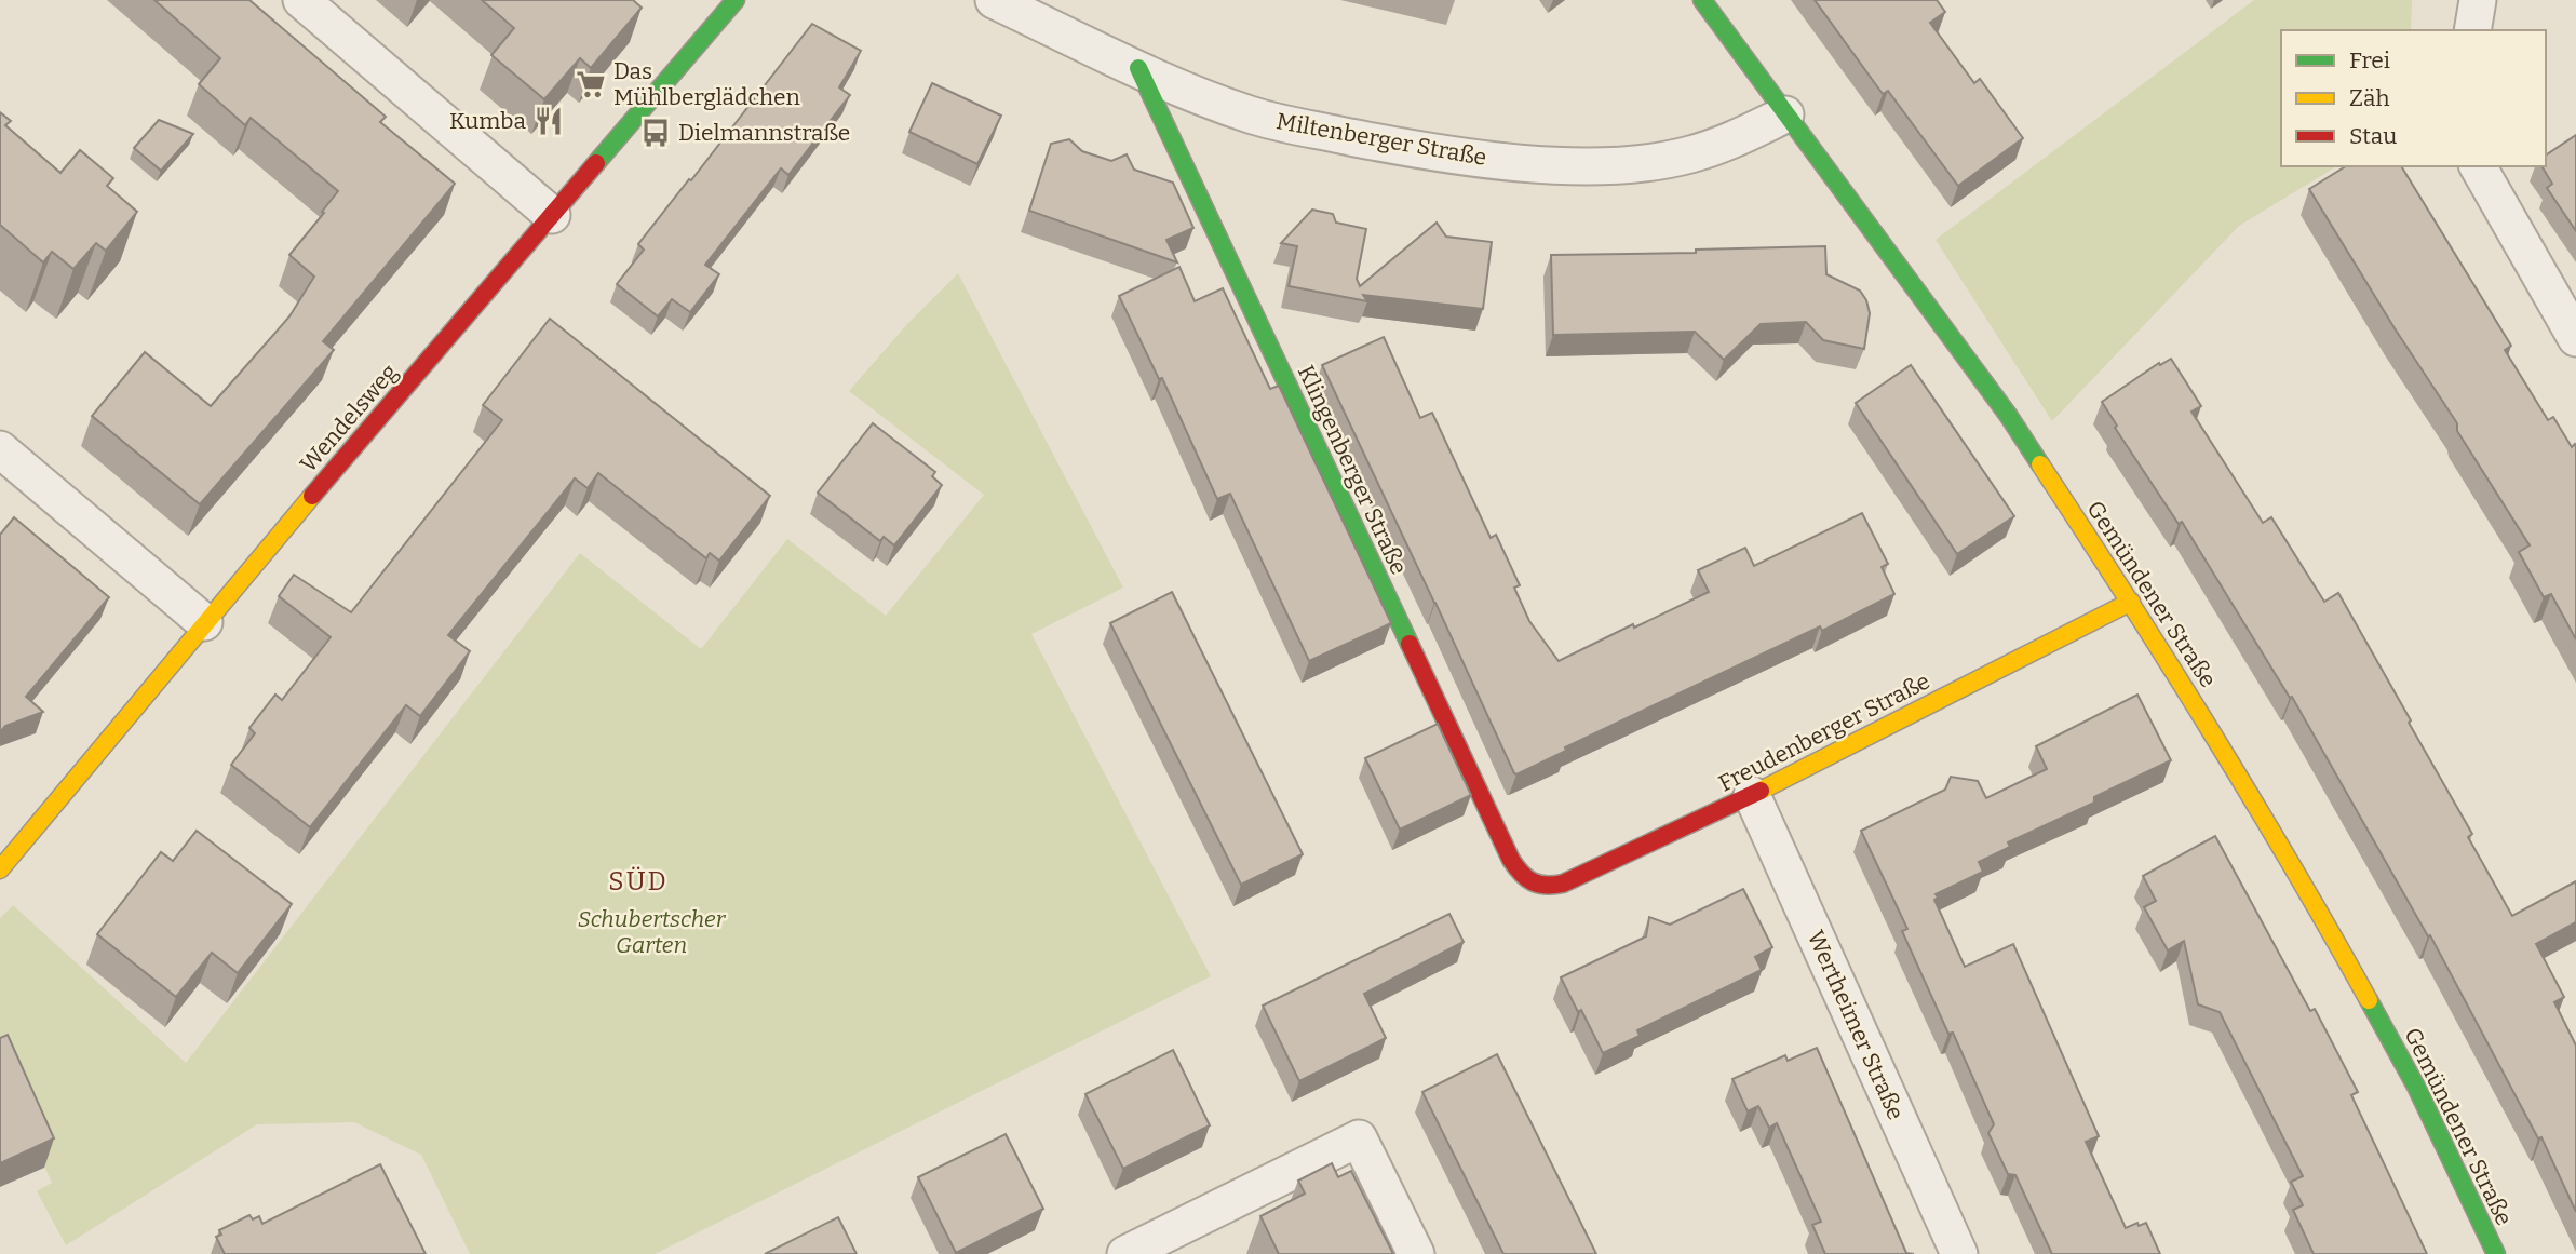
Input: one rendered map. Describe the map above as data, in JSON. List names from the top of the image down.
{
  "streets": {
    "street": [
      "Miltenberger Straße",
      "Wendelsweg",
      "Klingenberger Straße",
      "Gemündener Straße",
      "Freudenberger Straße",
      "Wertheimer Straße"
    ]
  },
  "crossings": [
    ["Miltenberger Straße", "Klingenberger Straße"],
    ["Miltenberger Straße", "Gemündener Straße"],
    ["Klingenberger Straße", "Freudenberger Straße"],
    ["Gemündener Straße", "Freudenberger Straße"],
    ["Freudenberger Straße", "Wertheimer Straße"]
  ],
  "districts": ["SÜD"],
  "parks": ["Schubertscher Garten"],
  "places": {
    "supermarket": ["Das Mühlberglädchen"],
    "restaurant": ["Kumba"],
    "bus stop": ["Dielmannstraße"]
  },
  "legend": ["Frei", "Zäh", "Stau"]
}
